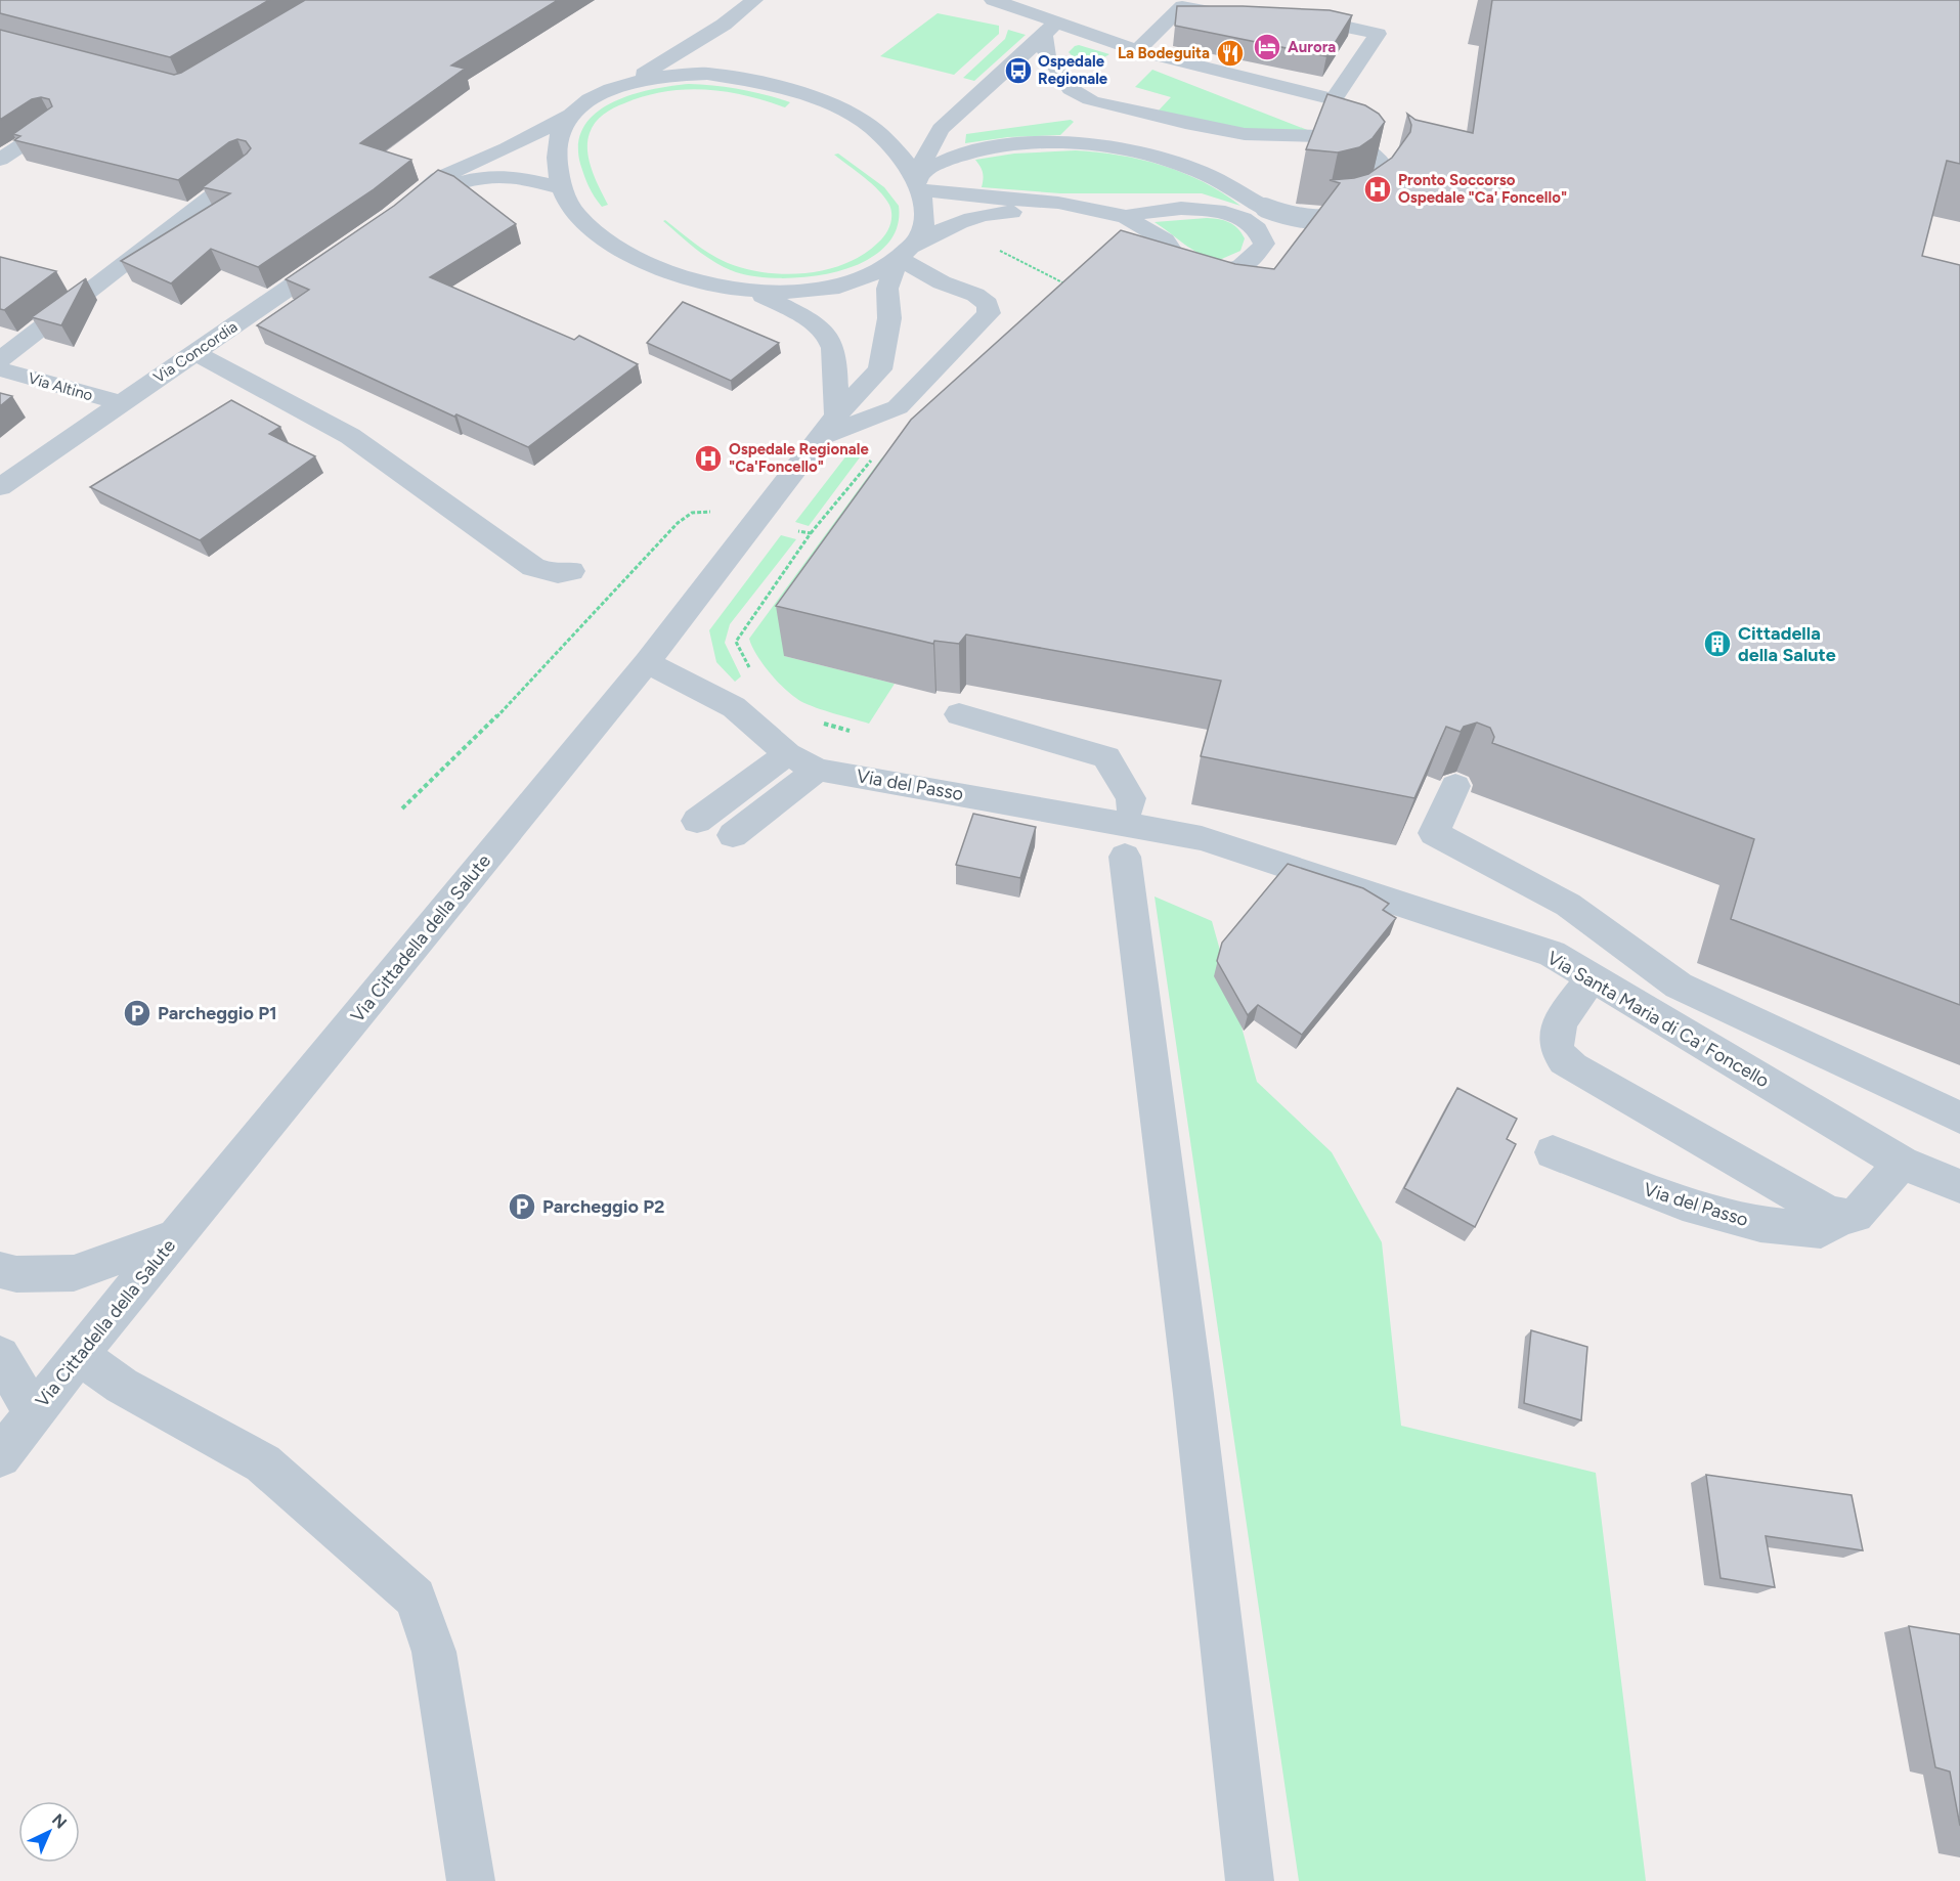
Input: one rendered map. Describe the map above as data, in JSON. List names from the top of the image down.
{
  "streets": {
    "street": [
      "Via Concordia",
      "Via Altino",
      "Via del Passo",
      "Via Cittadella della Salute",
      "Via Santa Maria di Ca' Foncello"
    ]
  },
  "crossings": [
    ["Via Concordia", "Via Altino"],
    ["Via del Passo", "Via Cittadella della Salute"],
    ["Via del Passo", "Via Santa Maria di Ca' Foncello"]
  ],
  "places": {
    "hotel": ["Aurora"],
    "restaurant": ["La Bodeguita"],
    "bus stop": ["Ospedale Regionale"],
    "hospital": ["Pronto Soccorso Ospedale \"Ca' Foncello\"", "Ospedale Regionale \"Ca'Foncello\""],
    "building": ["Cittadella della Salute"],
    "parking": ["Parcheggio P1", "Parcheggio P2"]
  },
  "north": "top right"
}
